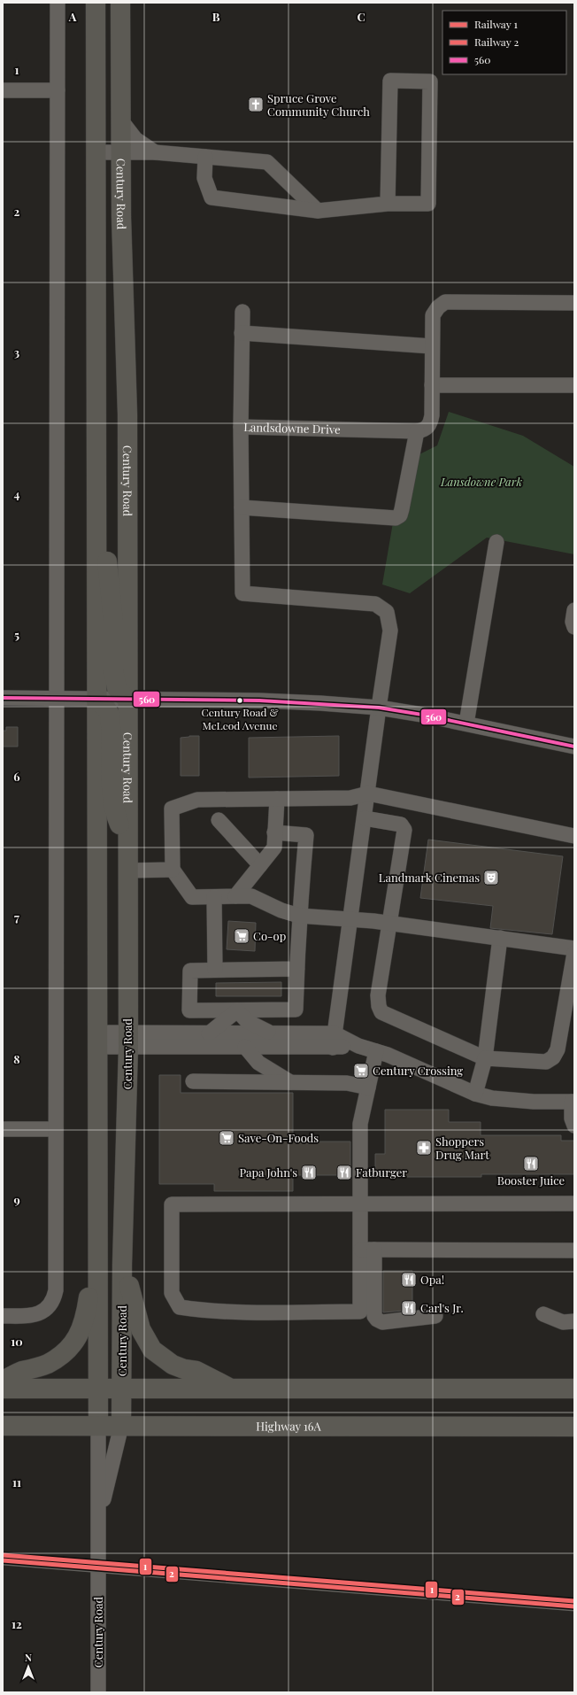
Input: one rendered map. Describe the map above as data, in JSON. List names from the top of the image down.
{
  "streets": {
    "main road": ["Century Road", "Highway 16A"],
    "street": ["Landsdowne Drive"]
  },
  "crossings": [
    ["Century Road", "Highway 16A"]
  ],
  "parks": ["Lansdowne Park"],
  "places": {
    "church": ["Spruce Grove Community Church"],
    "other": ["Century Road & McLeod Avenue"],
    "theatre": ["Landmark Cinemas"],
    "supermarket": ["Co-op", "Century Crossing", "Save-On-Foods"],
    "pharmacy": ["Shoppers Drug Mart"],
    "restaurant": [
      "Booster Juice",
      "Papa John's",
      "Fatburger",
      "Opa!",
      "Carl's Jr."
    ]
  },
  "lines": ["transit line 560", "rail line 1", "rail line 2"],
  "legend": ["Railway 1", "Railway 2", "560"],
  "north": "top",
  "grid": {
    "columns": ["A", "B", "C"],
    "rows": [
      "1",
      "2",
      "3",
      "4",
      "5",
      "6",
      "7",
      "8",
      "9",
      "10",
      "11",
      "12"
    ]
  }
}
